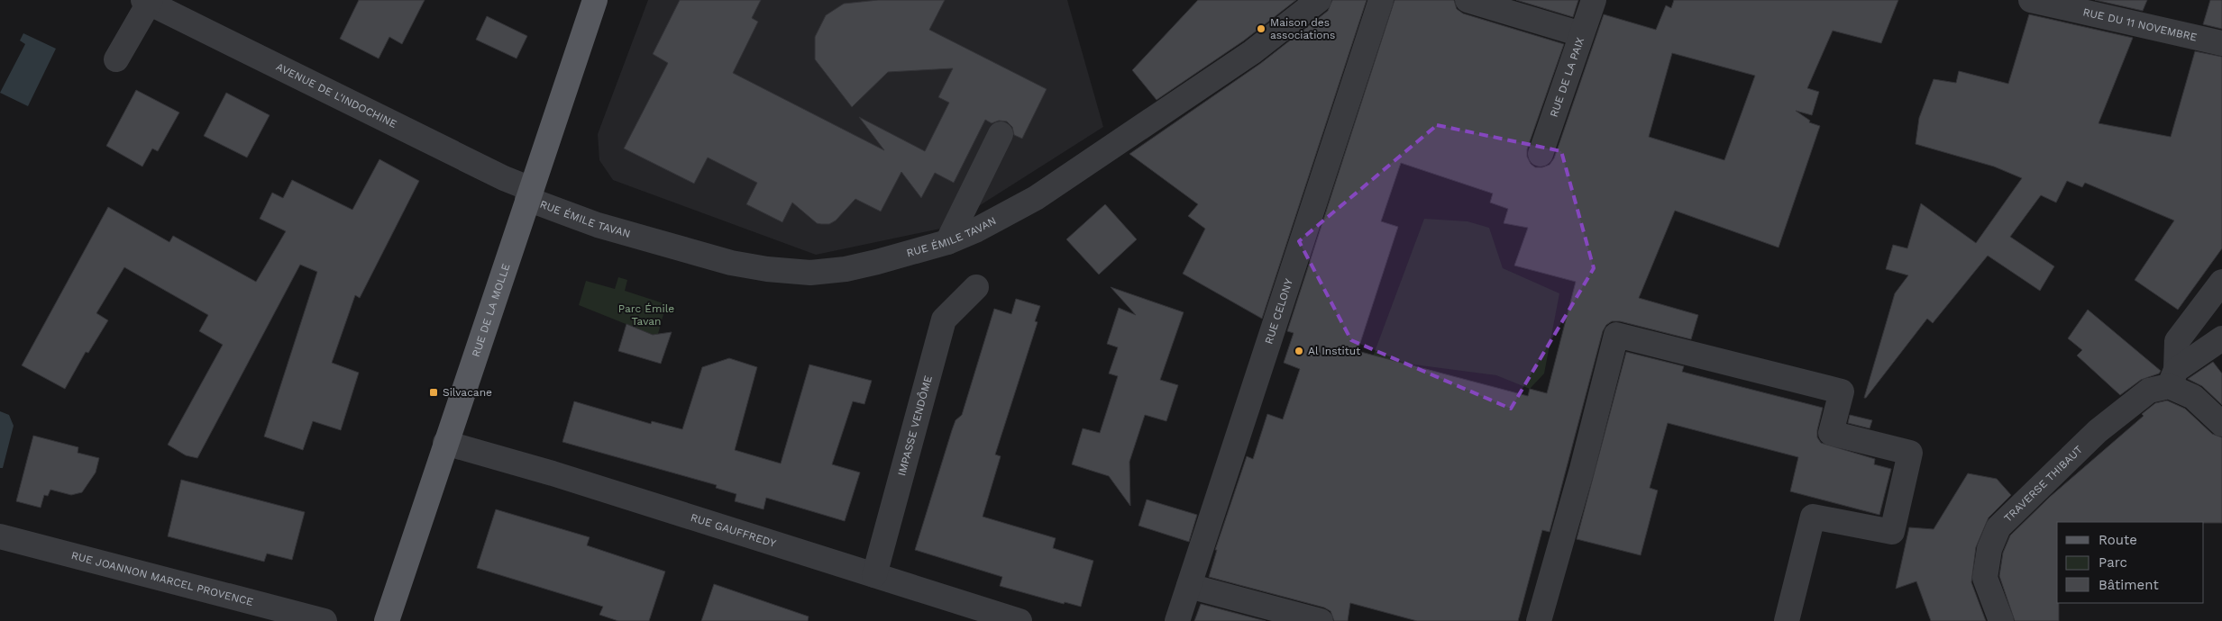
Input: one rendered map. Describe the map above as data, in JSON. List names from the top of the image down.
{
  "streets": {
    "main road": ["RUE DE LA MOLLE"],
    "street": [
      "RUE DU 11 NOVEMBRE",
      "RUE DE LA PAIX",
      "AVENUE DE L'INDOCHINE",
      "RUE ÉMILE TAVAN",
      "RUE CELONY",
      "IMPASSE VENDÔME",
      "TRAVERSE THIBAUT",
      "RUE GAUFFREDY",
      "RUE JOANNON MARCEL PROVENCE"
    ]
  },
  "crossings": [
    ["AVENUE DE L'INDOCHINE", "RUE ÉMILE TAVAN"],
    ["AVENUE DE L'INDOCHINE", "RUE DE LA MOLLE"],
    ["RUE ÉMILE TAVAN", "RUE DE LA MOLLE"],
    ["RUE DE LA MOLLE", "RUE GAUFFREDY"],
    ["IMPASSE VENDÔME", "RUE GAUFFREDY"]
  ],
  "parks": ["Parc Émile Tavan"],
  "places": {
    "other": ["Maison des associations", "Al Institut"],
    "transit": ["Silvacane"]
  },
  "legend": ["Route", "Parc", "Bâtiment"]
}
